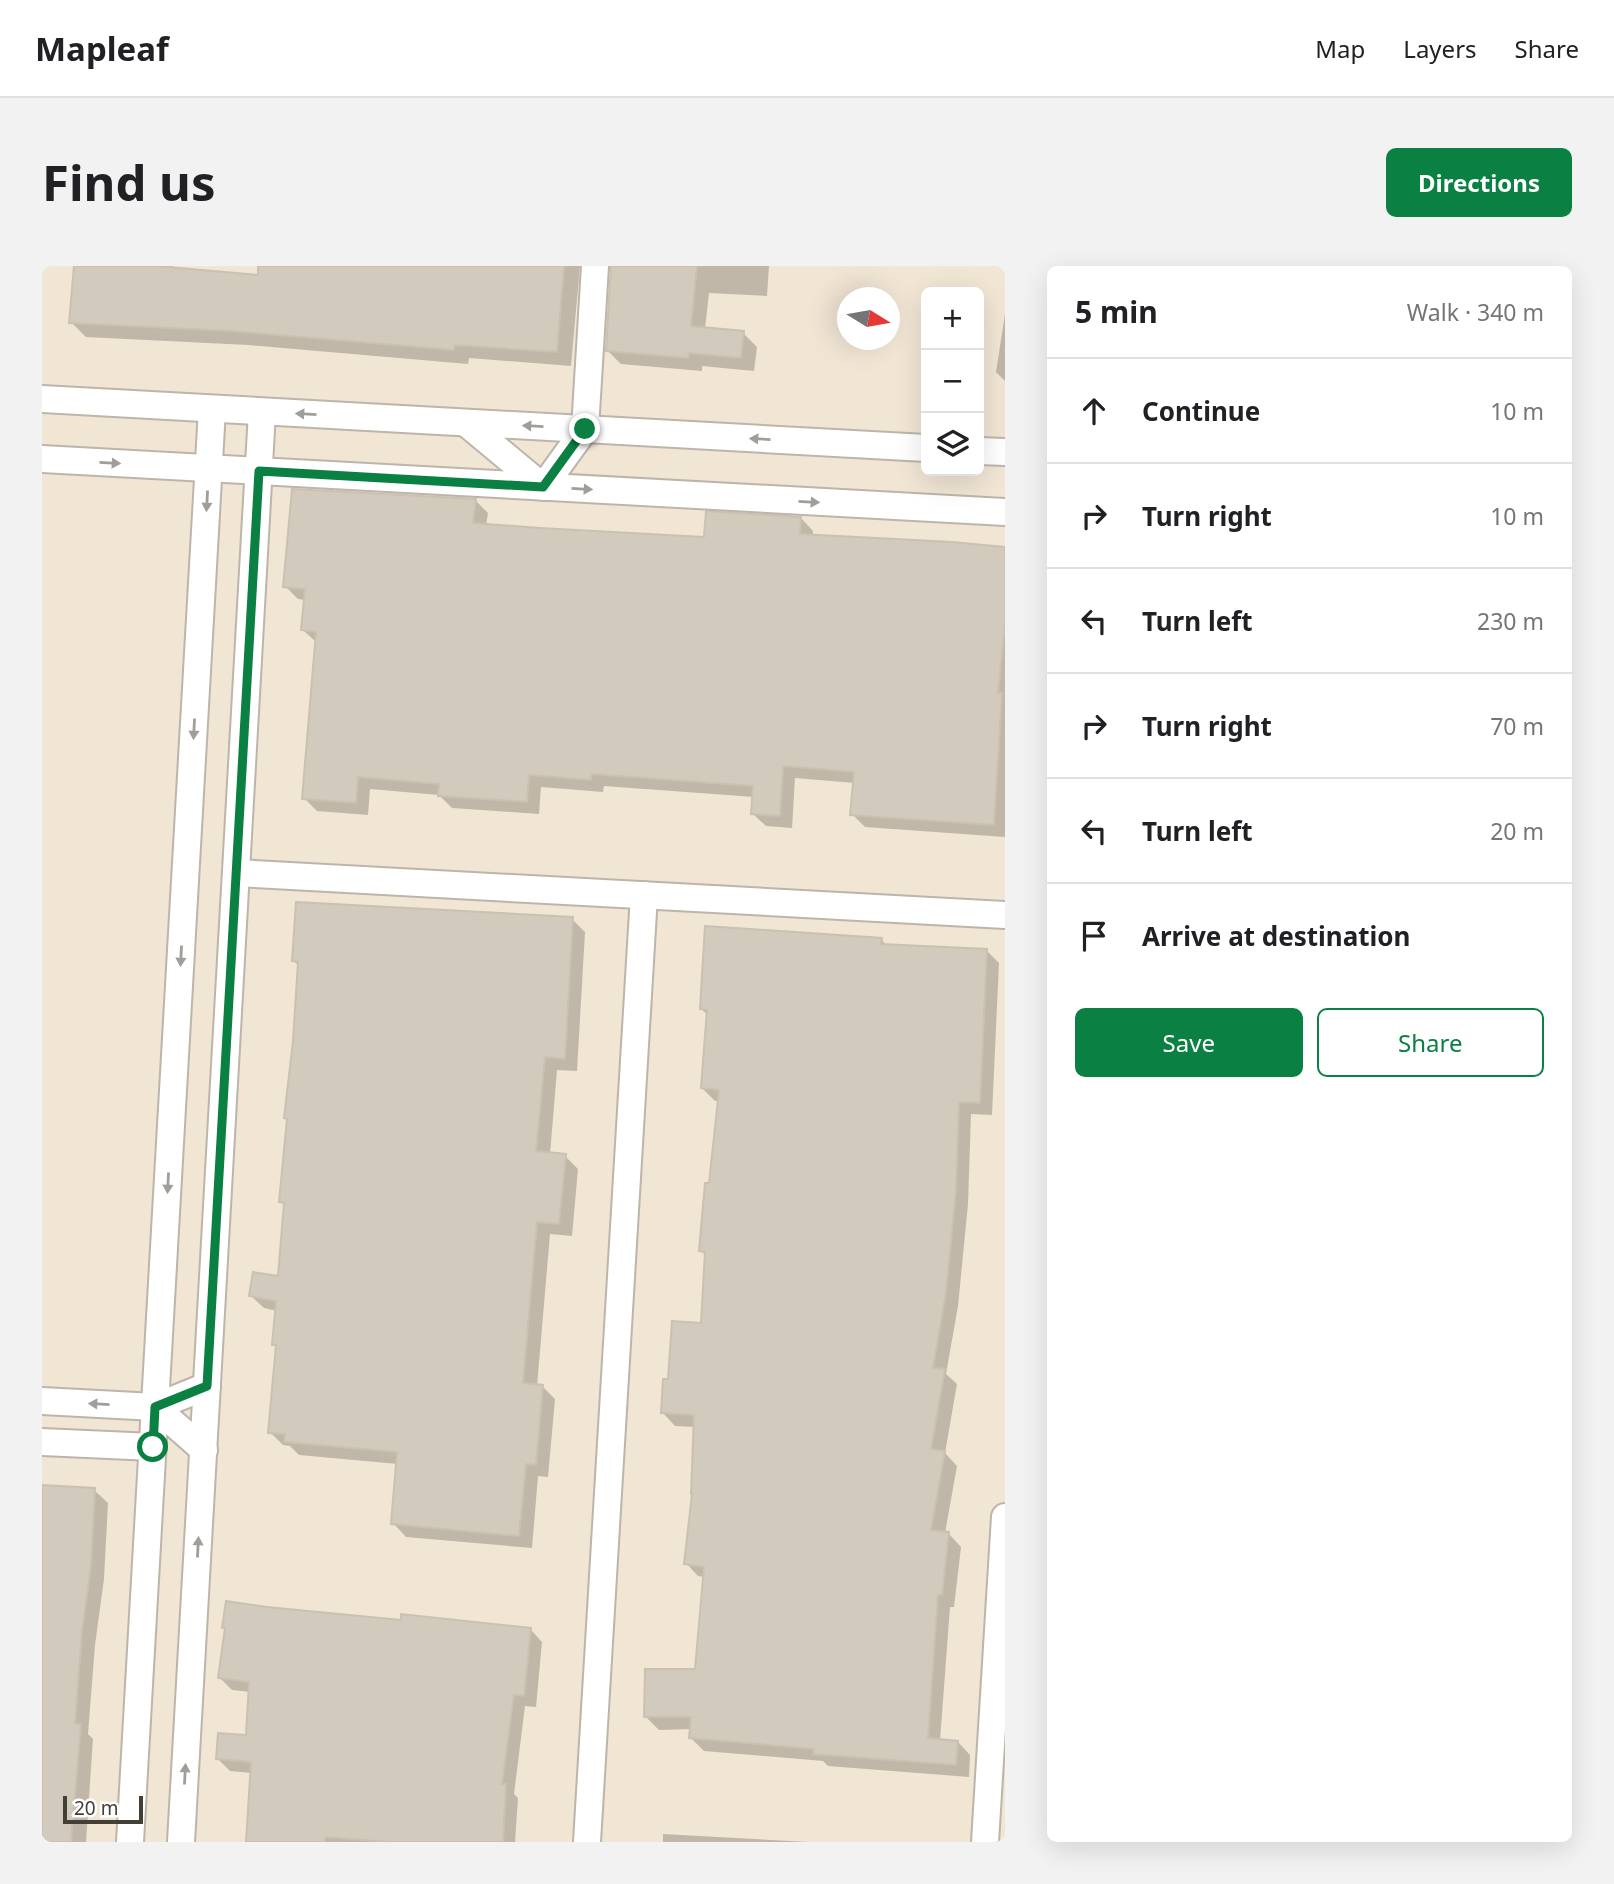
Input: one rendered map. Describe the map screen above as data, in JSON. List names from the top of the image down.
{
  "scale_bar": "20 m",
  "north": "right",
  "page": {
    "header": "Mapleaf",
    "nav": ["Map", "Layers", "Share"],
    "buttons": [
      "Directions",
      ["Save", "Share"]
    ],
    "title": "Find us",
    "heading": ["5 min", "Walk · 340 m"],
    "map_buttons": ["+", "−"],
    "list": [
      ["Continue", "10 m"],
      ["Turn right", "10 m"],
      ["Turn left", "230 m"],
      ["Turn right", "70 m"],
      ["Turn left", "20 m"],
      "Arrive at destination"
    ],
    "scale": "20 m"
  }
}
